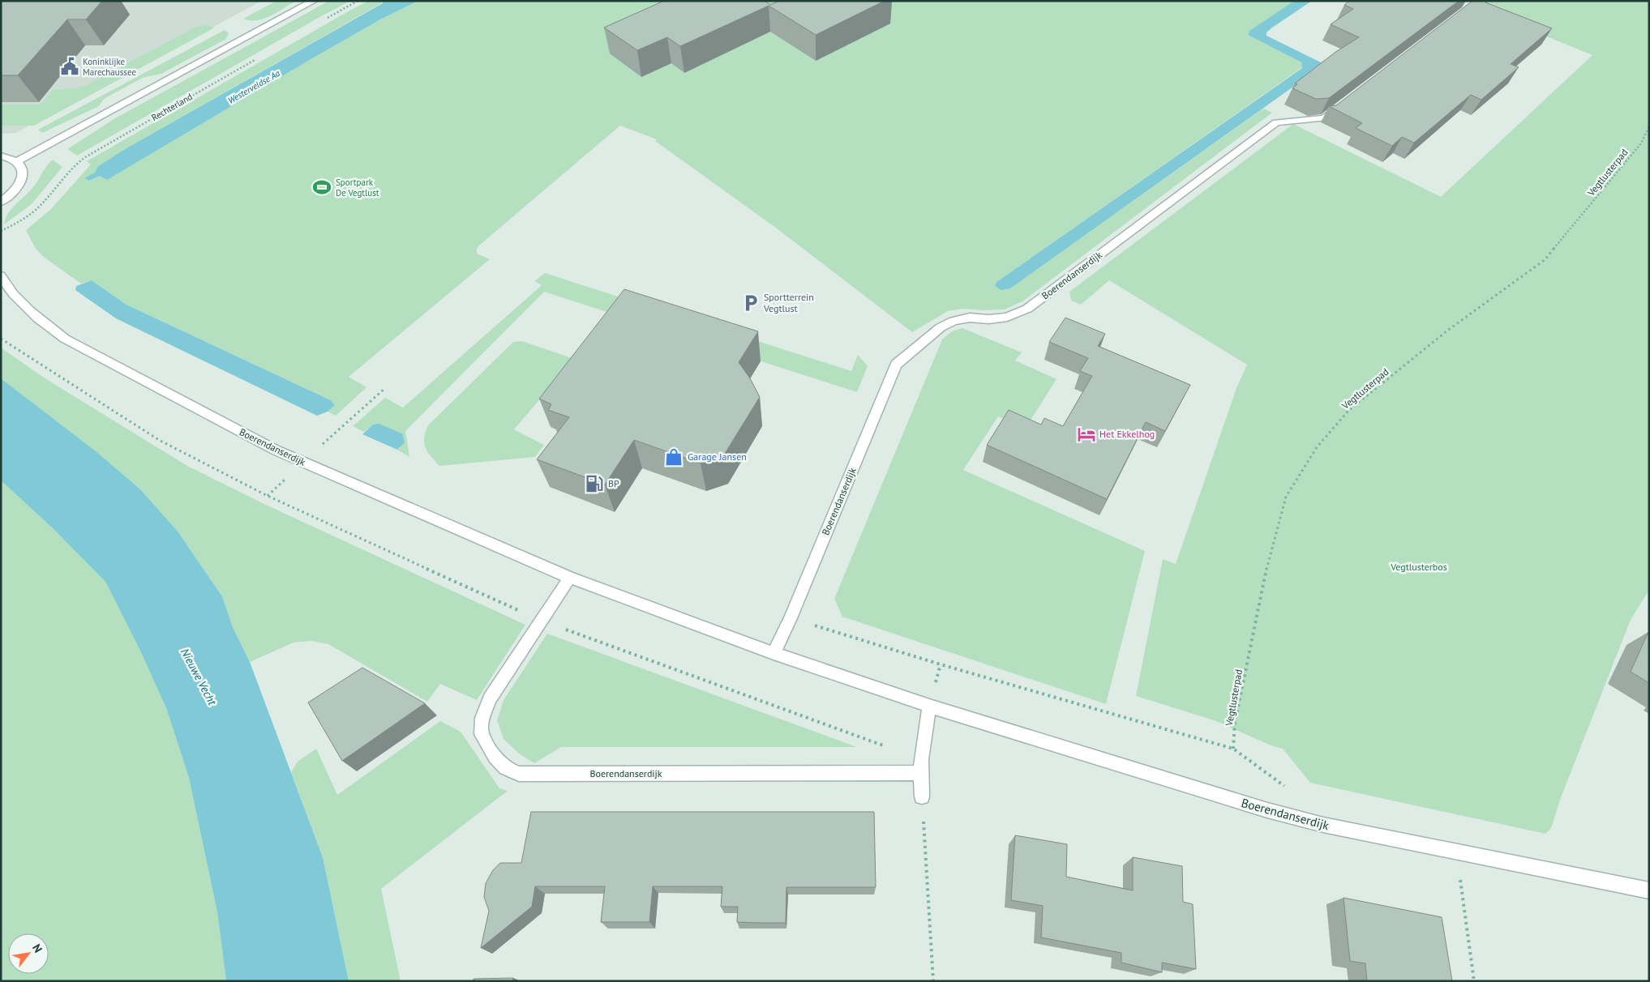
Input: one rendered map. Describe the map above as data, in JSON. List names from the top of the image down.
{
  "streets": {
    "street": ["Boerendanserdijk"],
    "path": ["Rechterland", "Vegtlusterpad"]
  },
  "crossings": [
    ["Vegtlusterpad", "Boerendanserdijk"]
  ],
  "water": ["Westerveldse Aa", "Nieuwe Vecht"],
  "parks": ["Vegtlusterbos"],
  "places": {
    "public building": ["Koninklijke Marechaussee"],
    "sports": ["Sportpark De Vegtlust"],
    "parking": ["Sportterrein Vegtlust"],
    "hotel": ["Het Ekkelhog"],
    "shop": ["Garage Jansen"],
    "fuel station": ["BP"]
  },
  "north": "top right"
}
